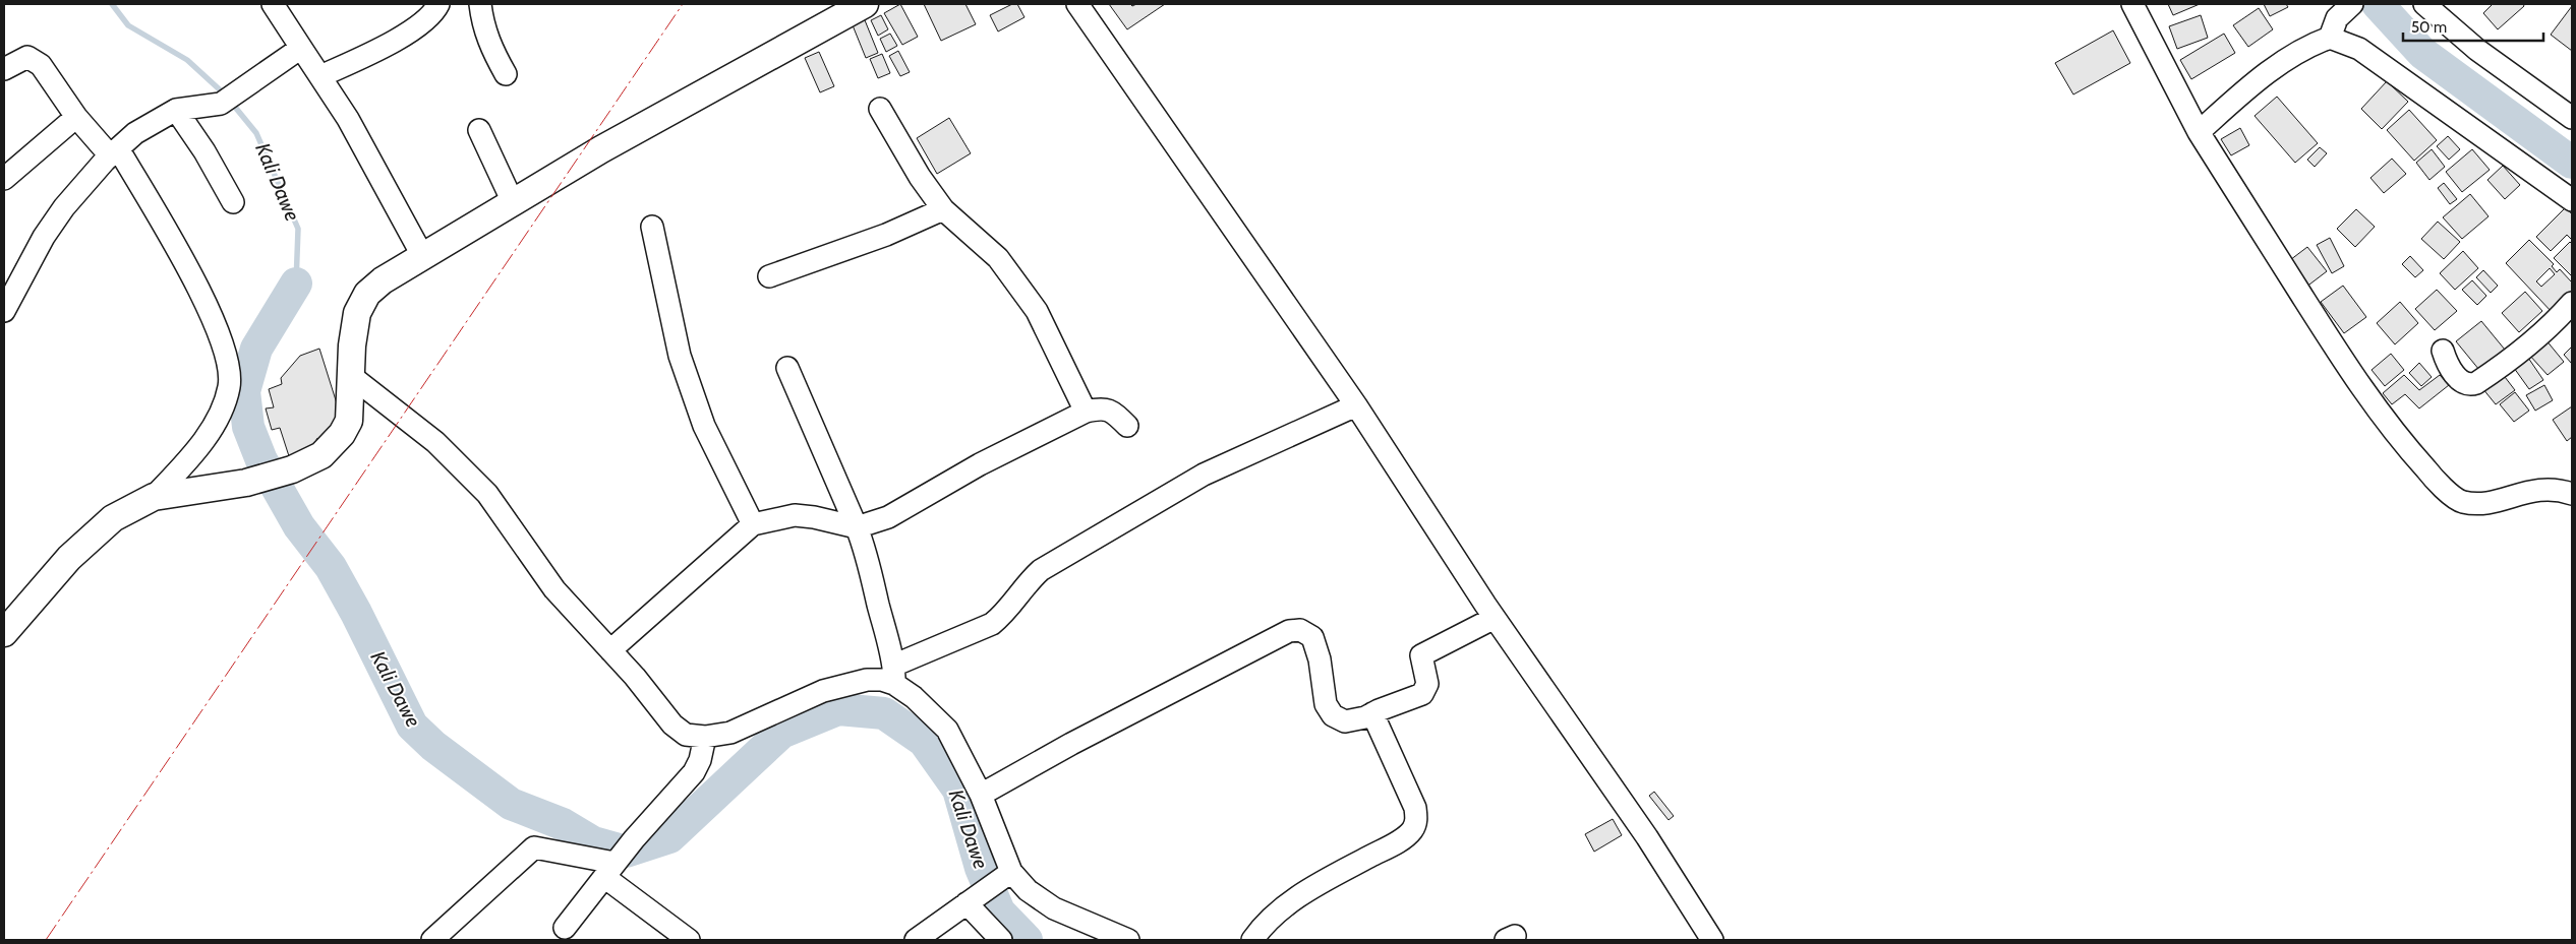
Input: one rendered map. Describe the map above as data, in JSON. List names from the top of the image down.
{
  "water": ["Kali Dawe"],
  "scale_bar": "50 m"
}
